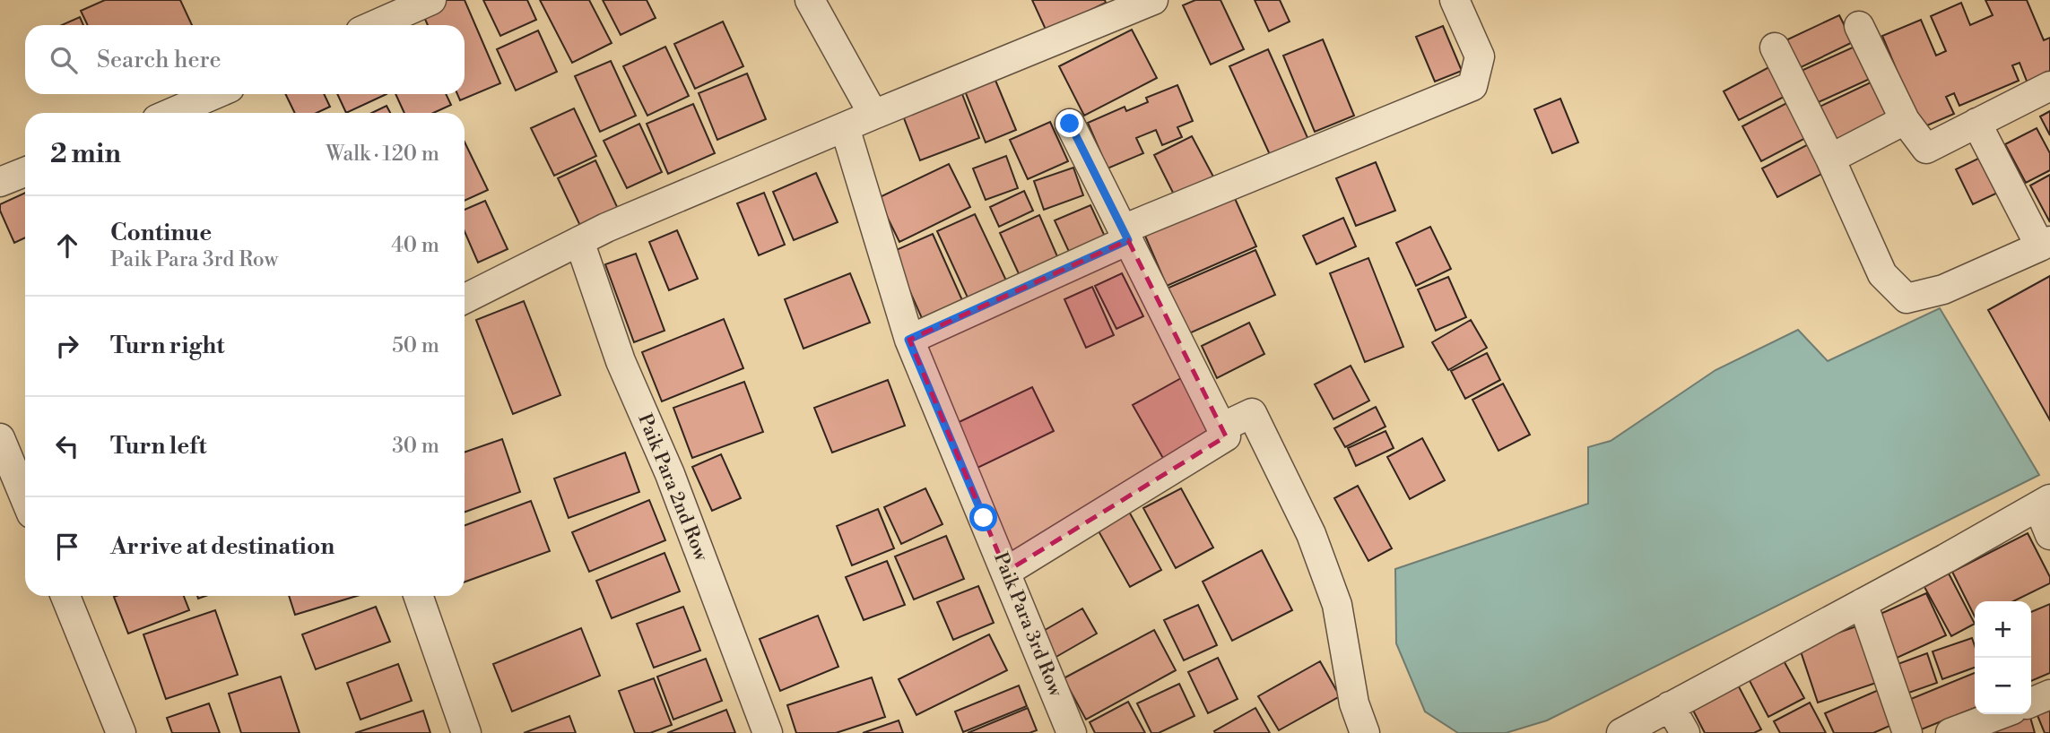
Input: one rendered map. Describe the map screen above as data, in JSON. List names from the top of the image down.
{
  "streets": {
    "street": ["Paik Para 2nd Row", "Paik Para 3rd Row"]
  },
  "page": {
    "search": "Search here",
    "heading": ["2 min", "Walk · 120 m"],
    "list": [
      ["Continue", "Paik Para 3rd Row", "40 m"],
      ["Turn right", "50 m"],
      ["Turn left", "30 m"],
      "Arrive at destination"
    ],
    "map_buttons": ["+", "−"]
  }
}
